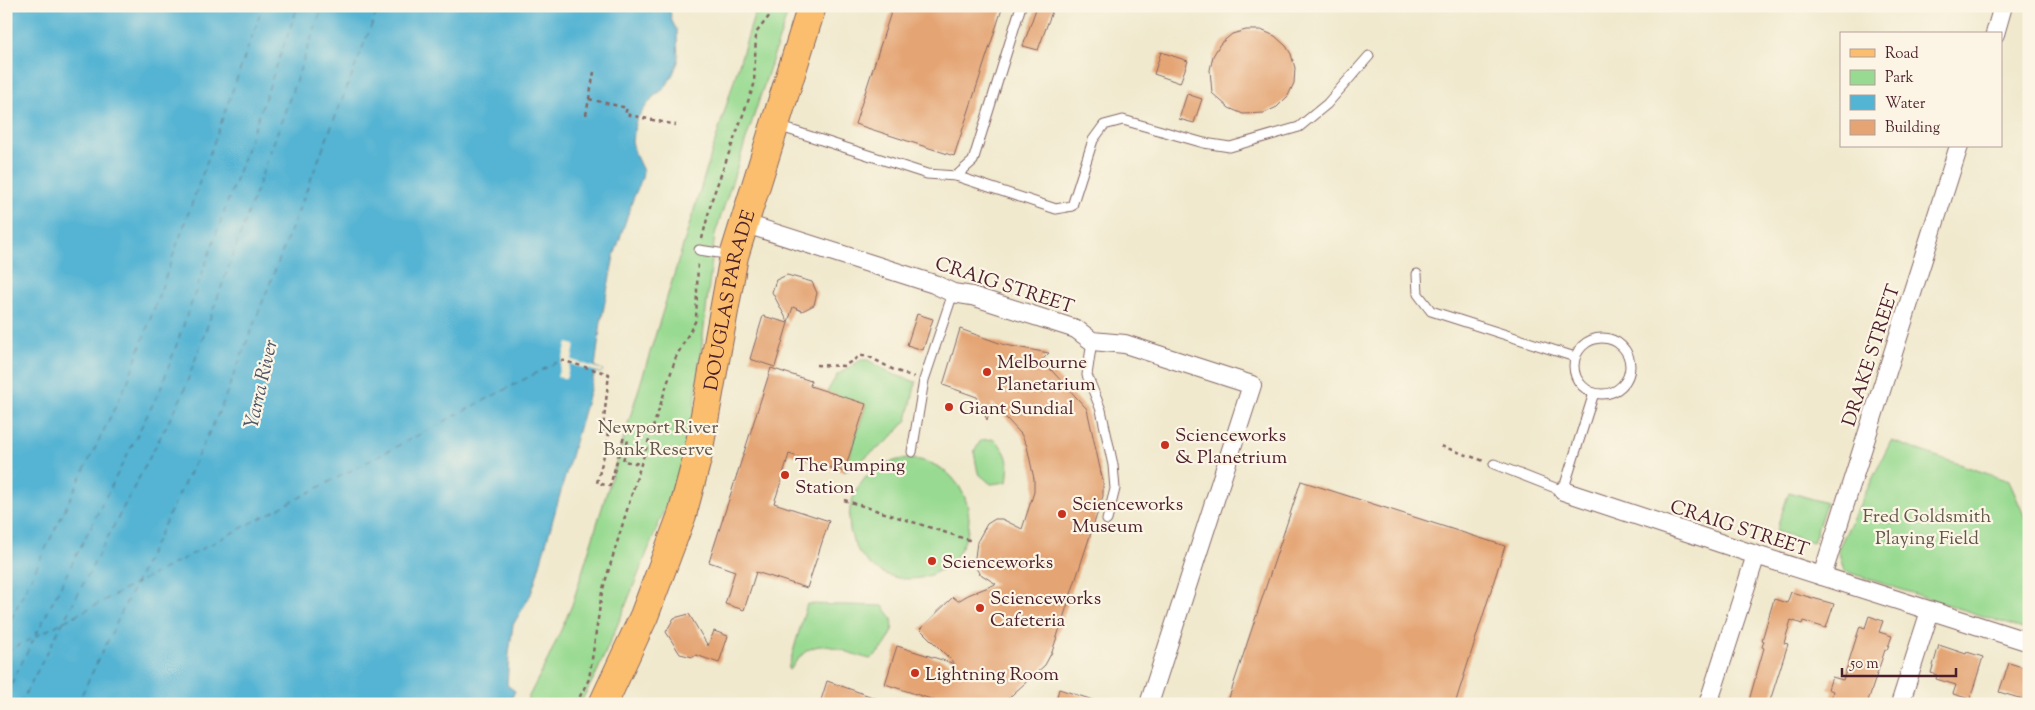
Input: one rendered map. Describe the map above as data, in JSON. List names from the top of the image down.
{
  "streets": {
    "main road": ["DOUGLAS PARADE"],
    "street": ["CRAIG STREET", "DRAKE STREET"]
  },
  "crossings": [
    ["CRAIG STREET", "DOUGLAS PARADE"],
    ["CRAIG STREET", "DRAKE STREET"]
  ],
  "water": ["Yarra River"],
  "parks": ["Newport River Bank Reserve", "Fred Goldsmith Playing Field"],
  "places": [
    "Melbourne Planetarium",
    "Giant Sundial",
    "Scienceworks & Planetrium",
    "The Pumping Station",
    "Scienceworks Museum",
    "Scienceworks",
    "Scienceworks Cafeteria",
    "Lightning Room"
  ],
  "legend": [
    "Road",
    "Park",
    "Water",
    "Building"
  ],
  "scale_bar": "50 m"
}
